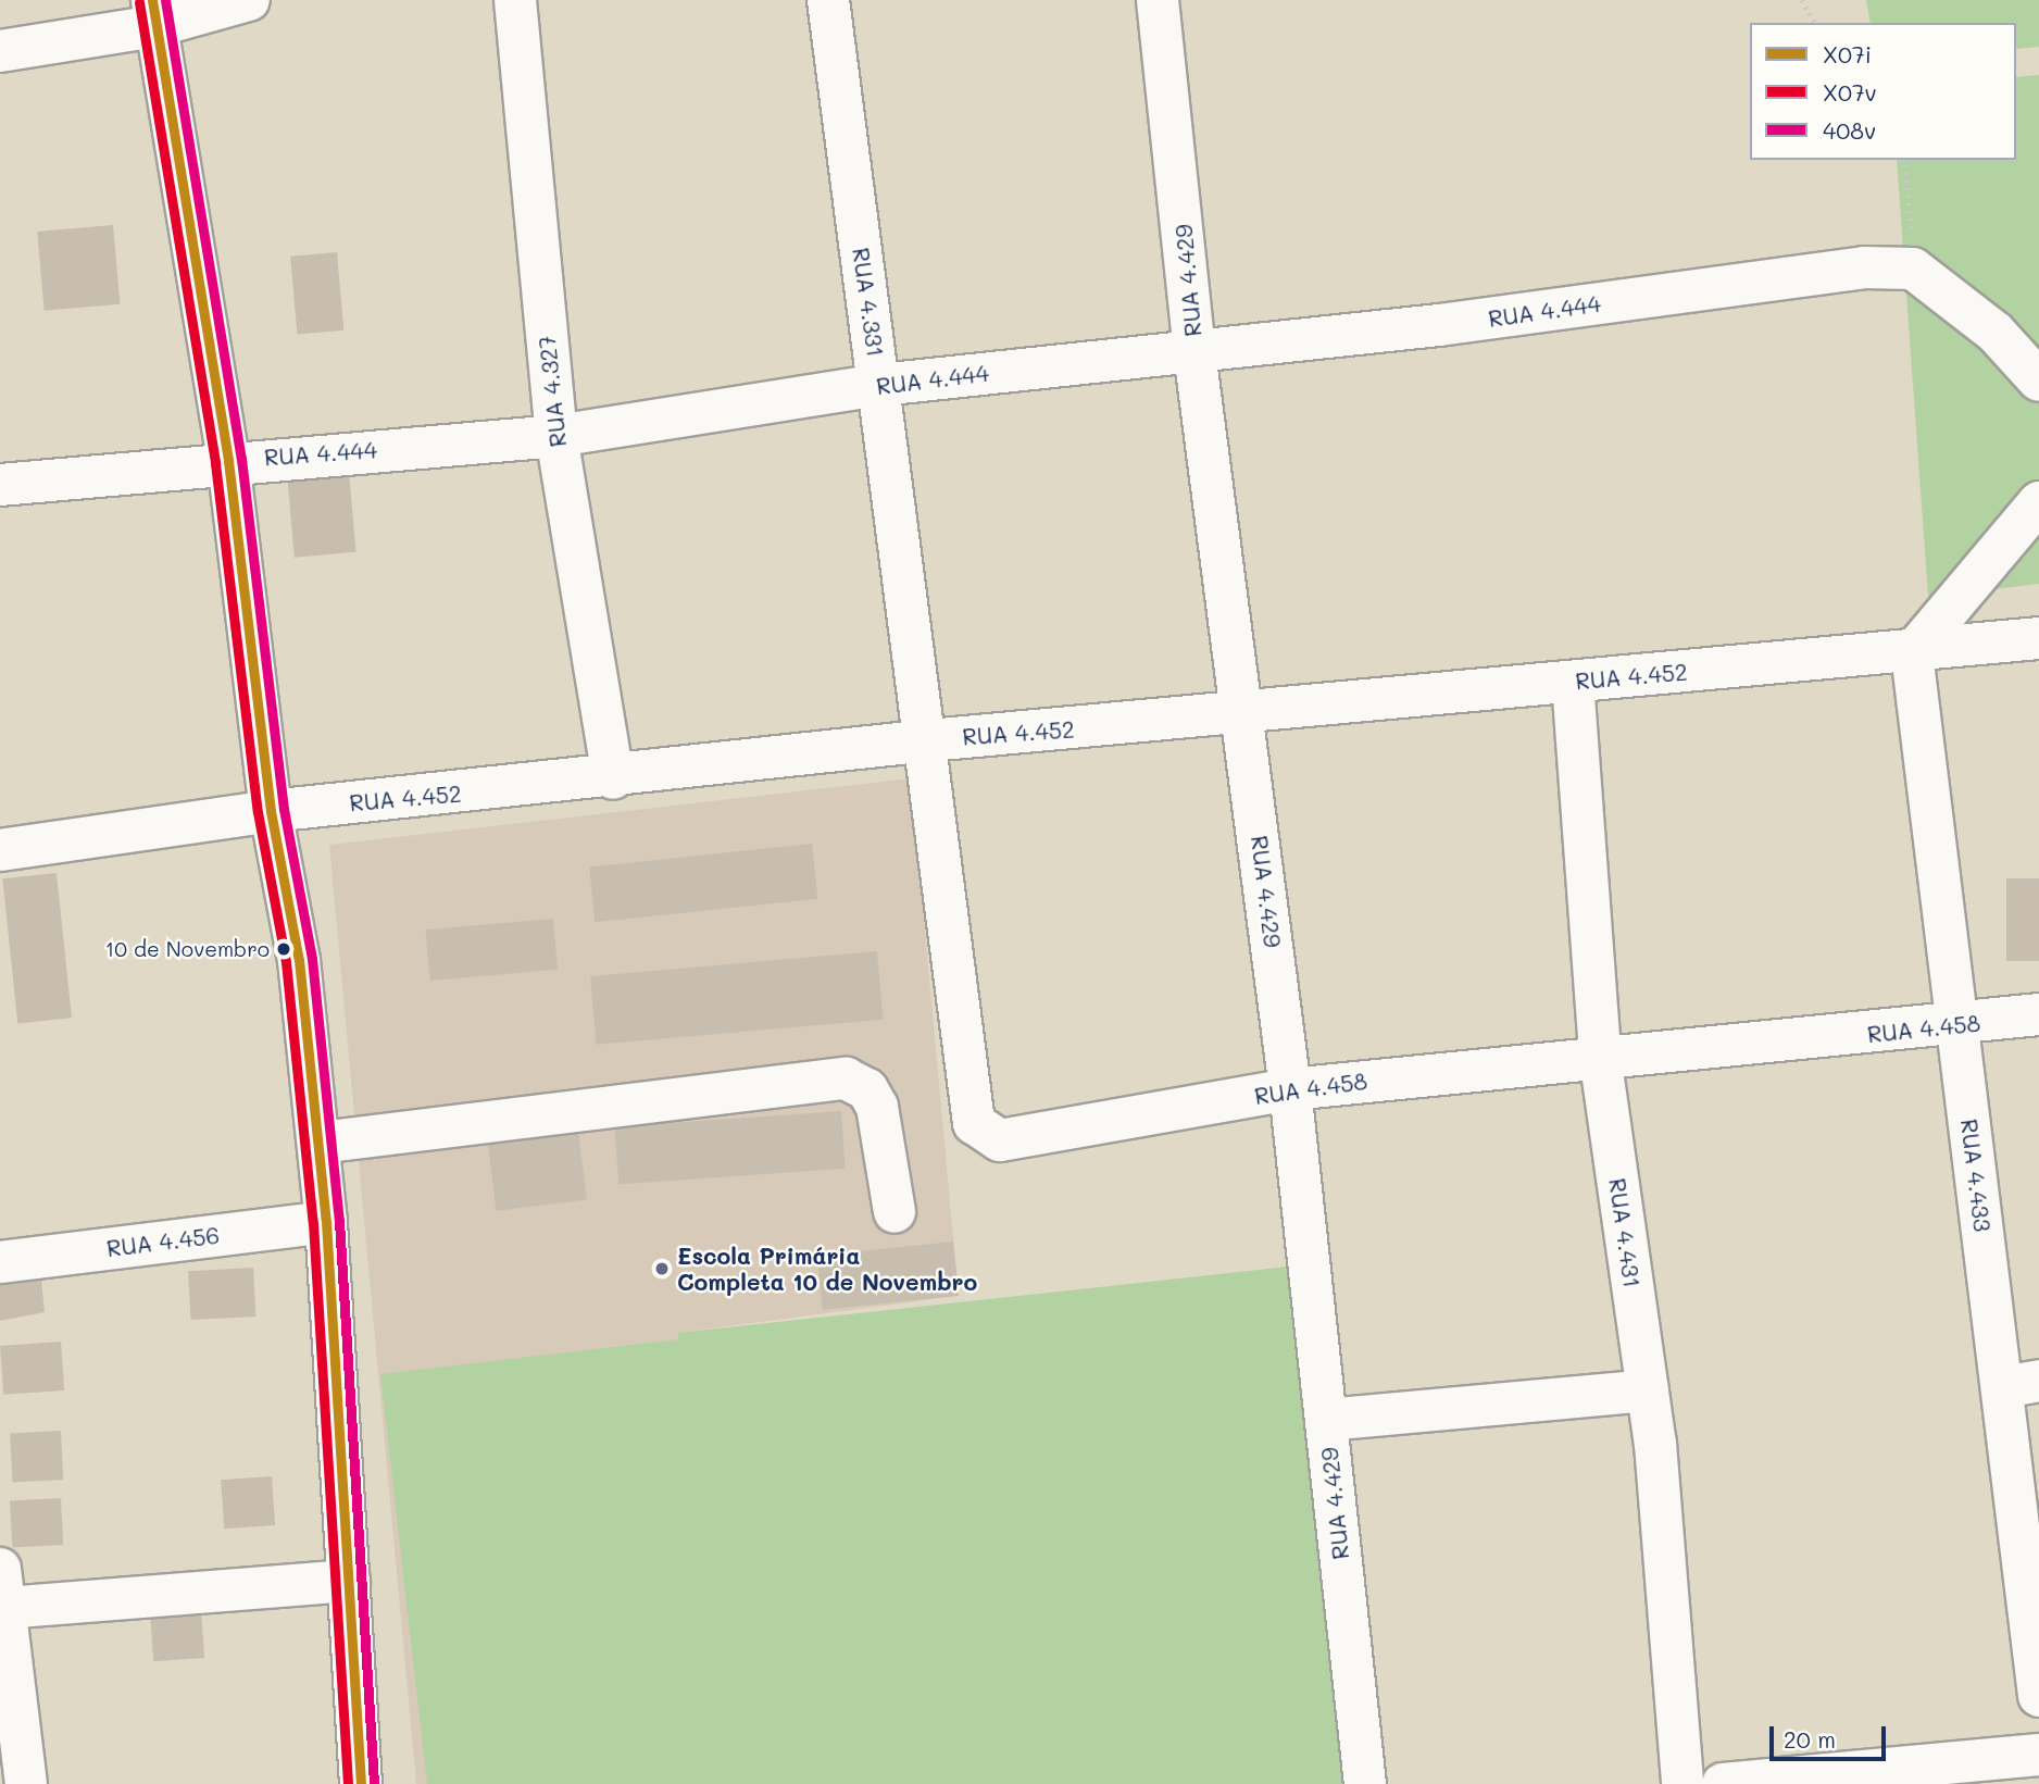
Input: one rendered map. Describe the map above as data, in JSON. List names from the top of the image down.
{
  "streets": {
    "street": [
      "RUA 4.429",
      "RUA 4.331",
      "RUA 4.444",
      "RUA 4.327",
      "RUA 4.452",
      "RUA 4.458",
      "RUA 4.433",
      "RUA 4.431",
      "RUA 4.456"
    ]
  },
  "crossings": [
    ["RUA 4.429", "RUA 4.444"],
    ["RUA 4.429", "RUA 4.452"],
    ["RUA 4.429", "RUA 4.458"],
    ["RUA 4.331", "RUA 4.444"],
    ["RUA 4.331", "RUA 4.452"],
    ["RUA 4.331", "RUA 4.458"],
    ["RUA 4.444", "RUA 4.327"],
    ["RUA 4.327", "RUA 4.452"],
    ["RUA 4.452", "RUA 4.458"],
    ["RUA 4.452", "RUA 4.433"],
    ["RUA 4.452", "RUA 4.431"],
    ["RUA 4.458", "RUA 4.433"],
    ["RUA 4.458", "RUA 4.431"]
  ],
  "places": ["10 de Novembro", "Escola Primária Completa 10 de Novembro"],
  "lines": ["transit line X07i", "transit line 408v", "transit line X07v"],
  "legend": ["X07i", "X07v", "408v"],
  "scale_bar": "20 m"
}
